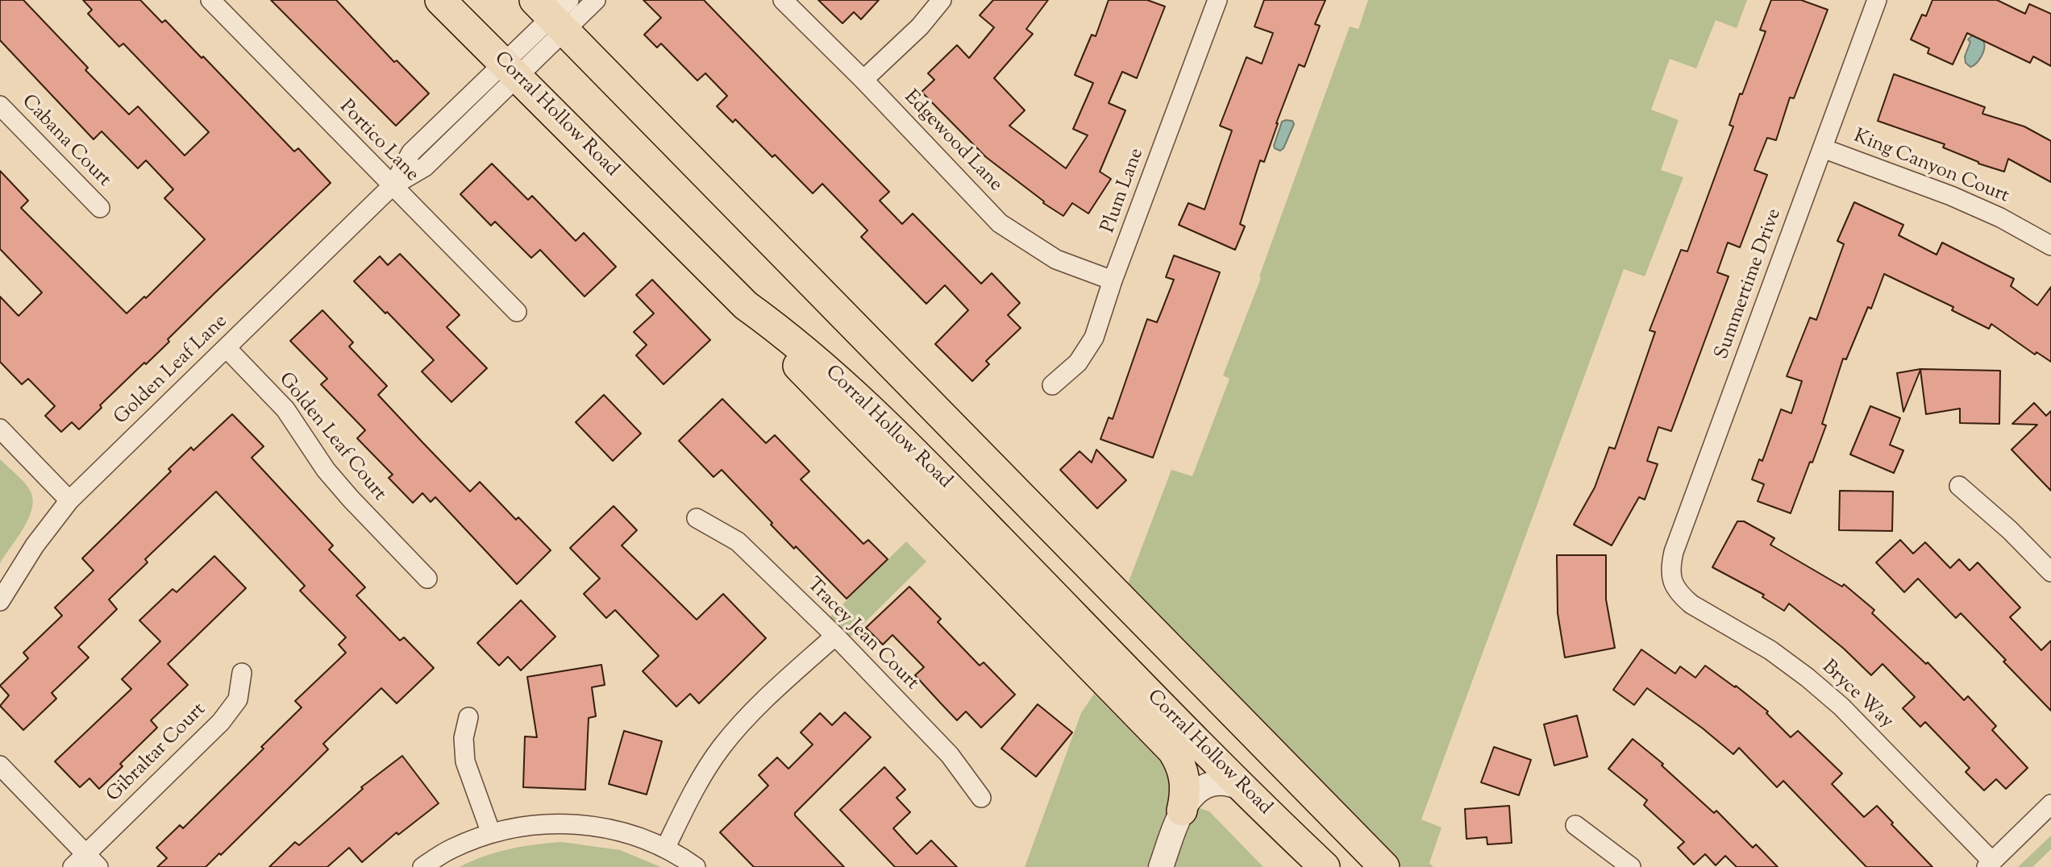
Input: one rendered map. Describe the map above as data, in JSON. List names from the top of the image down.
{
  "streets": {
    "main road": ["Corral Hollow Road"],
    "street": [
      "Cabana Court",
      "Portico Lane",
      "Edgewood Lane",
      "King Canyon Court",
      "Plum Lane",
      "Summertime Drive",
      "Golden Leaf Lane",
      "Golden Leaf Court",
      "Tracey Jean Court",
      "Bryce Way",
      "Gibraltar Court"
    ]
  },
  "crossings": [
    ["Corral Hollow Road", "Golden Leaf Lane"],
    ["Portico Lane", "Golden Leaf Lane"],
    ["Edgewood Lane", "Plum Lane"],
    ["King Canyon Court", "Summertime Drive"],
    ["Summertime Drive", "Bryce Way"],
    ["Golden Leaf Lane", "Golden Leaf Court"]
  ]
}
